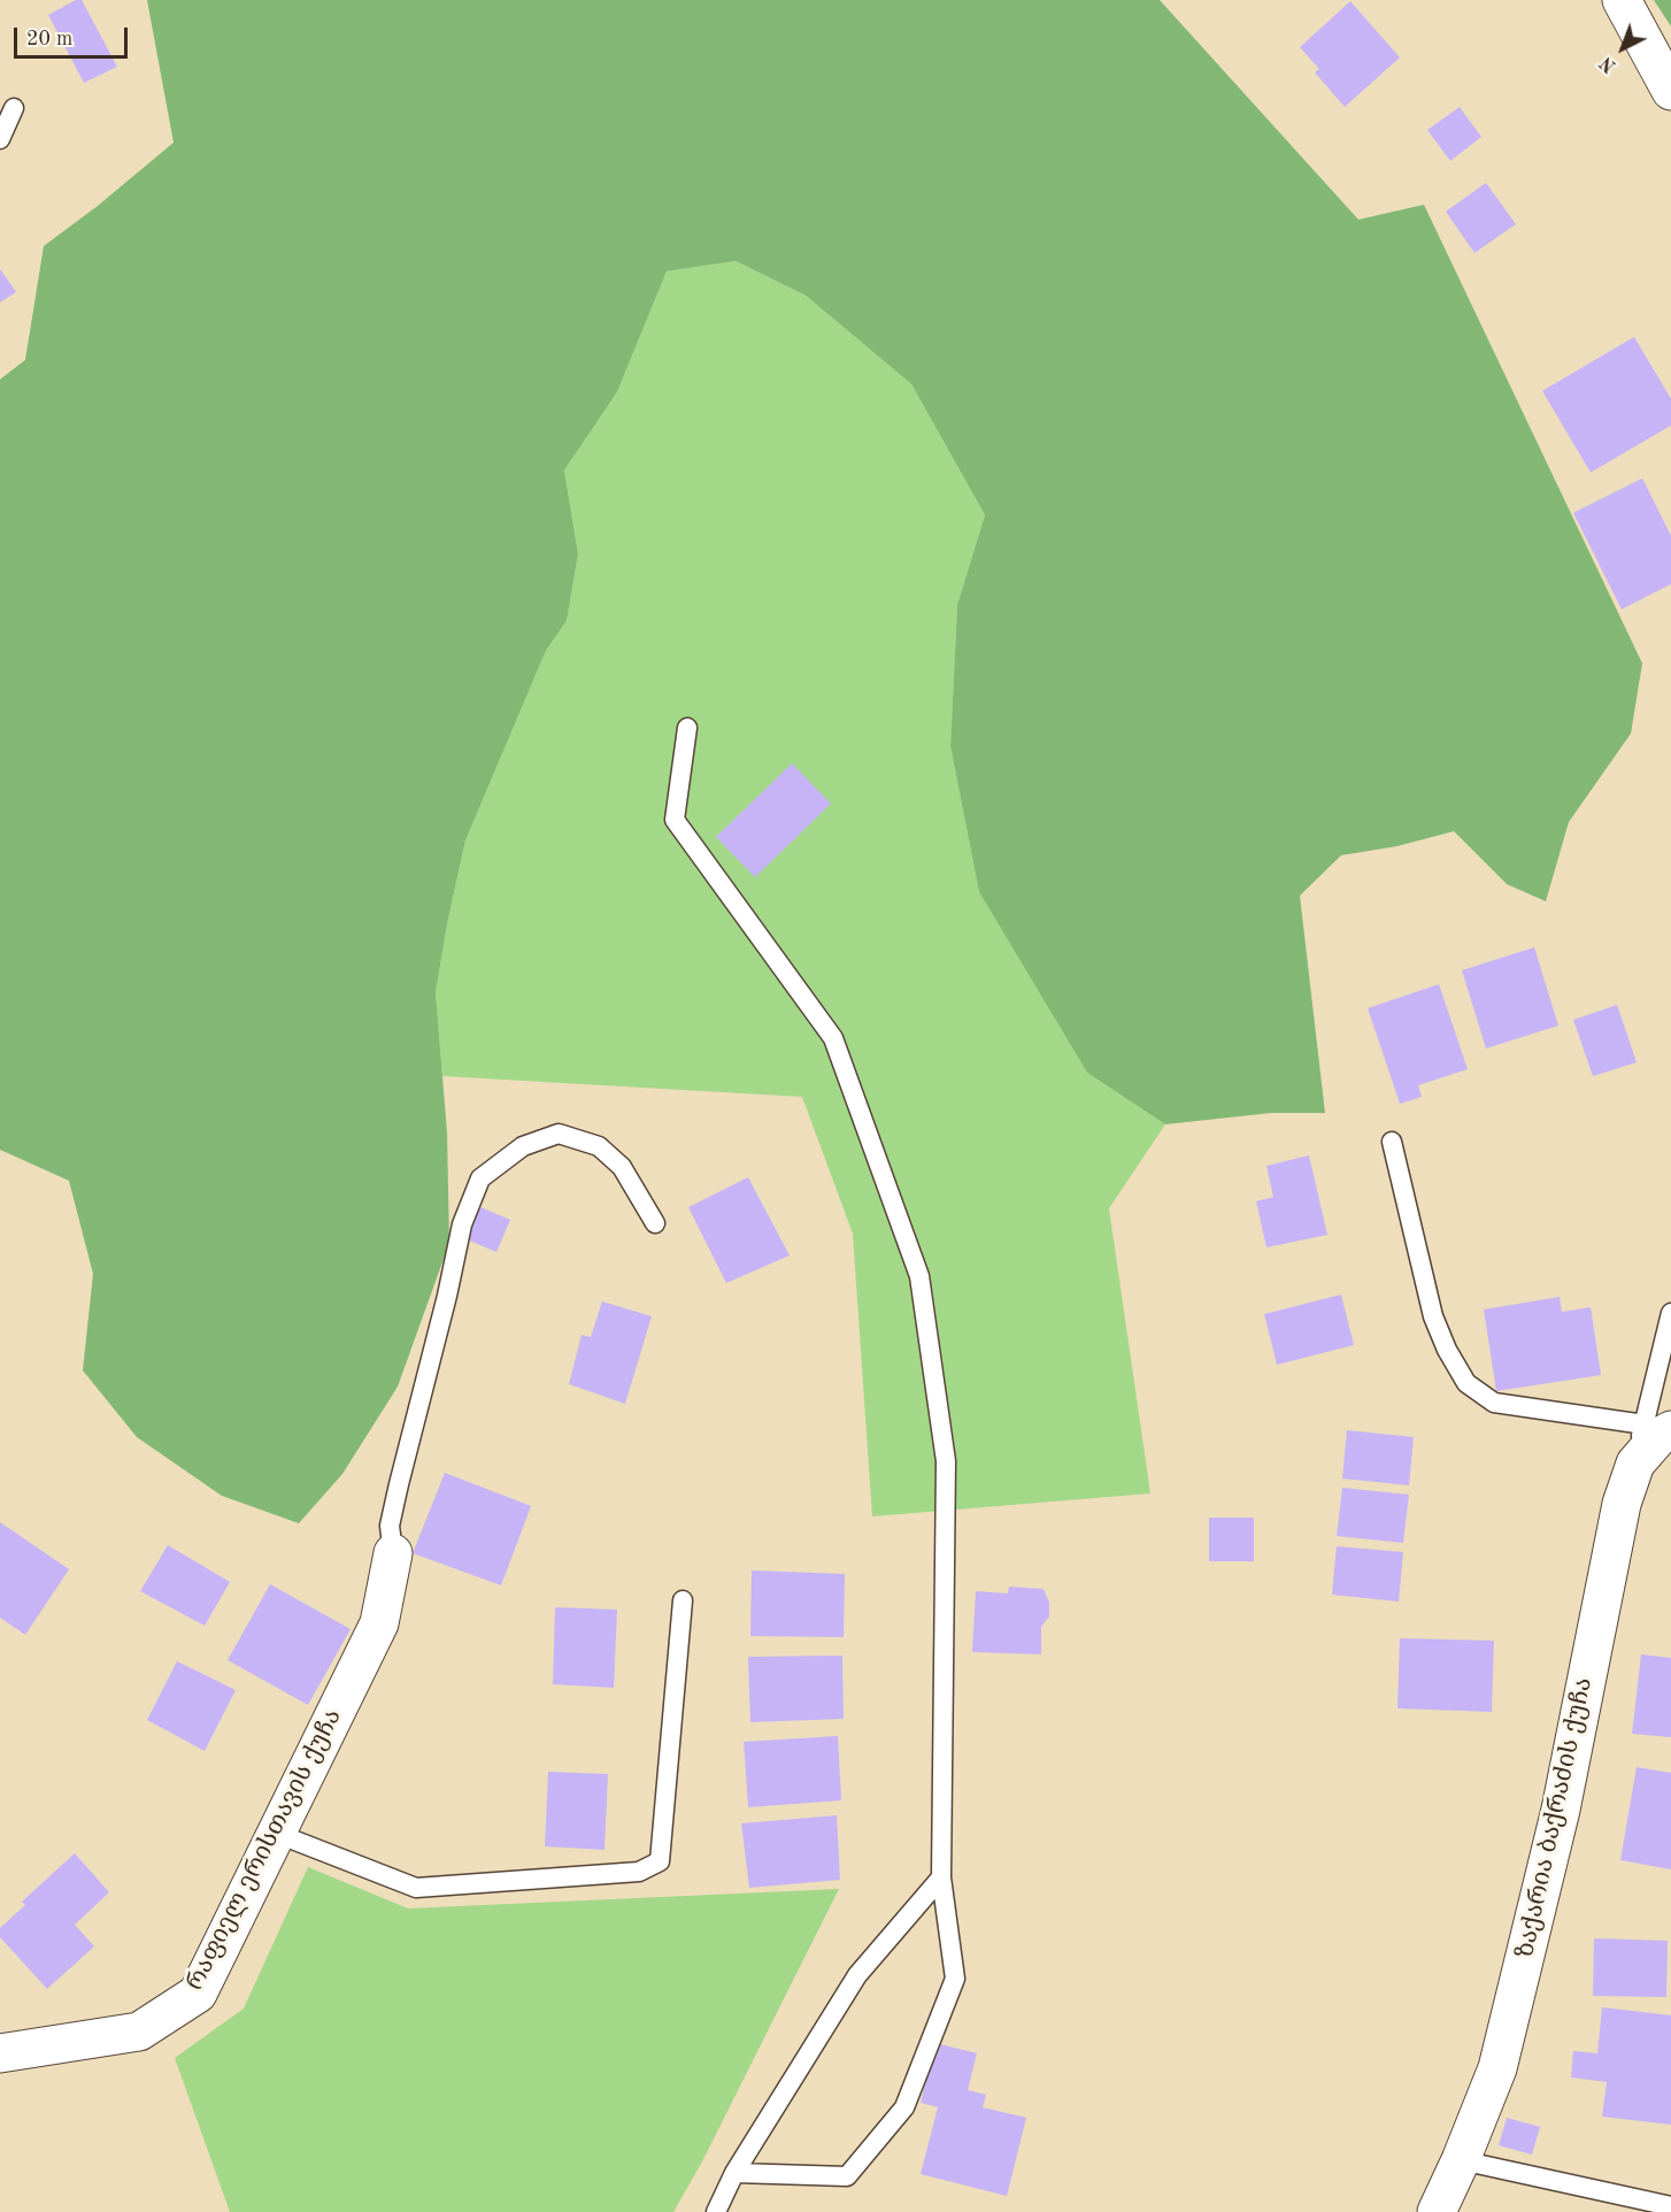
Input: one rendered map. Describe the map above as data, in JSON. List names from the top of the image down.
{
  "streets": {
    "street": ["ზაქარია ბაქრაძის ქუჩა", "რაფიელ ერისთავის ქუჩა"]
  },
  "scale_bar": "20 m",
  "north": "bottom left"
}
